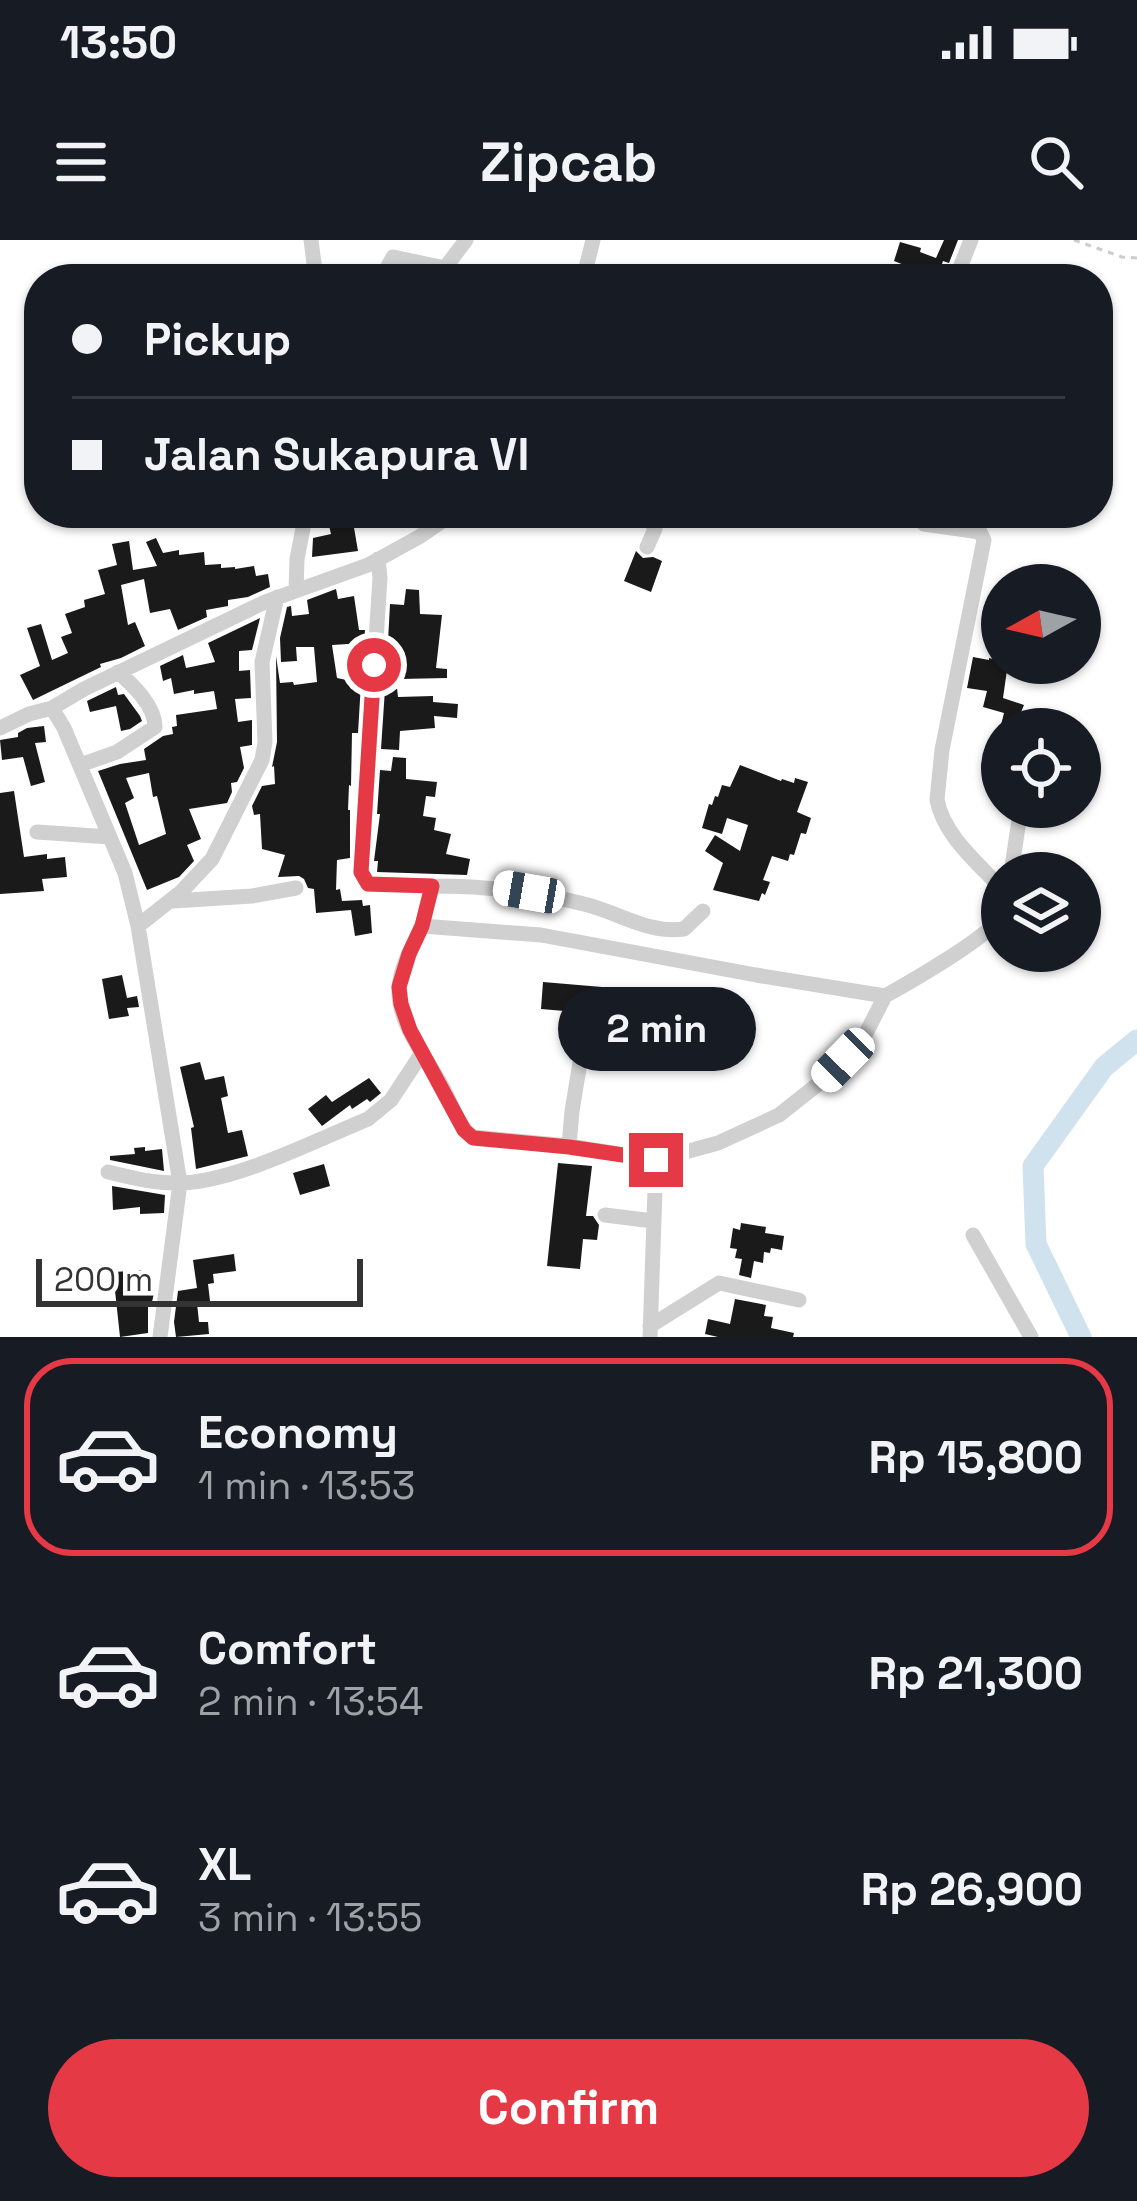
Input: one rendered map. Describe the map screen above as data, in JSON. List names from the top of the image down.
{
  "scale_bar": "200 m",
  "north": "left",
  "page": {
    "status": "13:50",
    "header": "Zipcab",
    "banner": ["Pickup", "Jalan Sukapura VI"],
    "bubble": "2 min",
    "scale": "200 m",
    "list": [
      {
        "name": "Economy",
        "note": "1 min · 13:53",
        "value": "Rp 15,800"
      },
      {
        "name": "Comfort",
        "note": "2 min · 13:54",
        "value": "Rp 21,300"
      },
      {
        "name": "XL",
        "note": "3 min · 13:55",
        "value": "Rp 26,900"
      }
    ],
    "buttons": "Confirm"
  }
}
